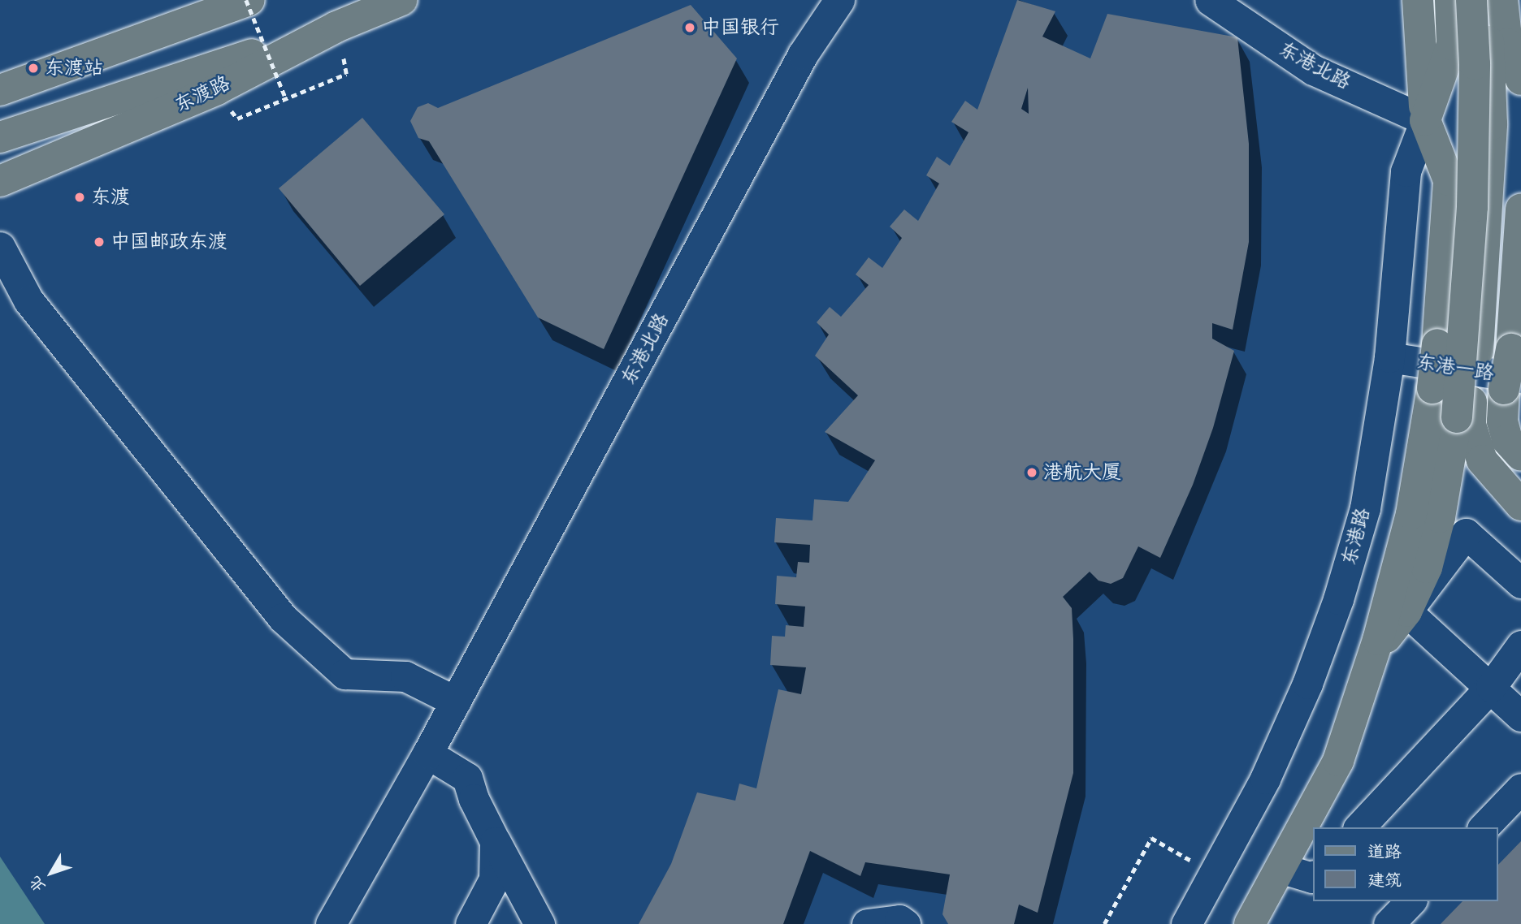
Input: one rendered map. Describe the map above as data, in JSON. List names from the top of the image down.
{
  "streets": {
    "main road": ["东渡路"],
    "street": ["东港北路", "东港一路", "东港路"]
  },
  "crossings": [
    ["东港北路", "东港路"],
    ["东港一路", "东港路"]
  ],
  "places": [
    "中国银行",
    "东渡站",
    "东渡",
    "中国邮政东渡",
    "港航大厦"
  ],
  "legend": ["道路", "建筑"],
  "north": "bottom left"
}
